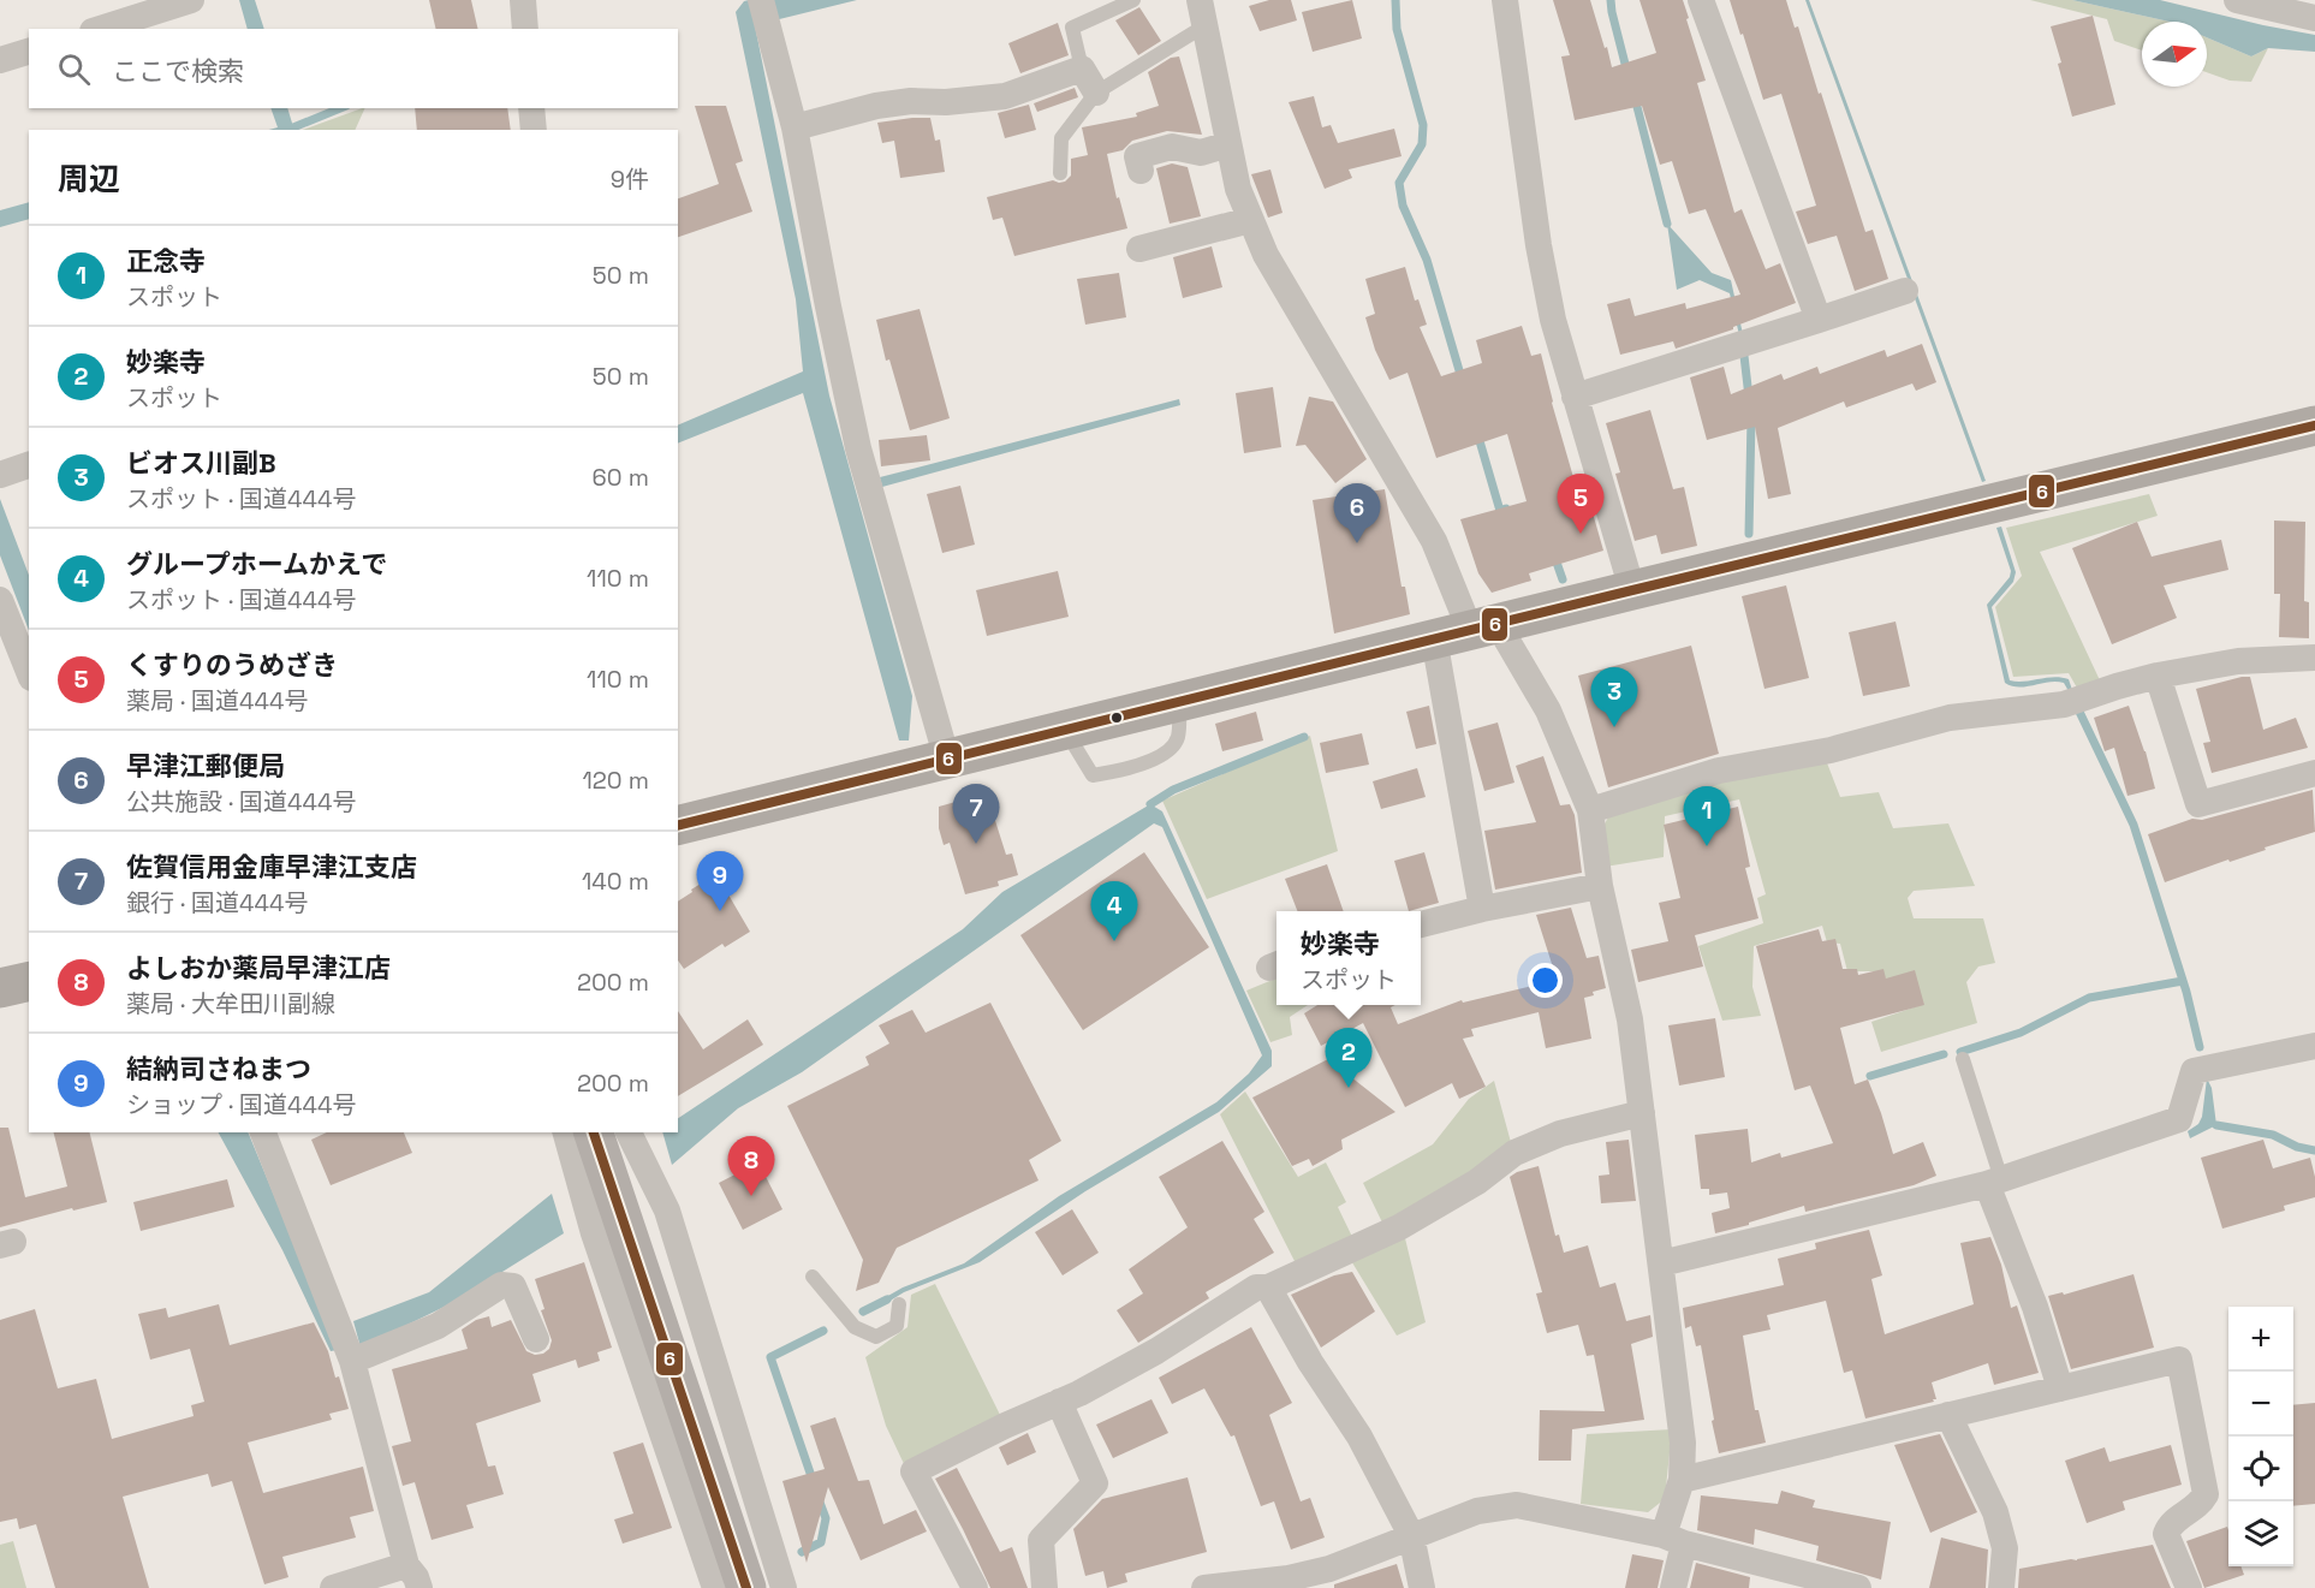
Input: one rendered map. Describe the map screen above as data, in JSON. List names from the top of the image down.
{
  "lines": ["transit line 6"],
  "north": "right",
  "page": {
    "search": "ここで検索",
    "heading": ["周辺", "9件"],
    "list": [
      {
        "mark": "1",
        "name": "正念寺",
        "note": "スポット",
        "value": "50 m"
      },
      {
        "mark": "2",
        "name": "妙楽寺",
        "note": "スポット",
        "value": "50 m"
      },
      {
        "mark": "3",
        "name": "ビオス川副B",
        "note": "スポット · 国道444号",
        "value": "60 m"
      },
      {
        "mark": "4",
        "name": "グループホームかえで",
        "note": "スポット · 国道444号",
        "value": "110 m"
      },
      {
        "mark": "5",
        "name": "くすりのうめざき",
        "note": "薬局 · 国道444号",
        "value": "110 m"
      },
      {
        "mark": "6",
        "name": "早津江郵便局",
        "note": "公共施設 · 国道444号",
        "value": "120 m"
      },
      {
        "mark": "7",
        "name": "佐賀信用金庫早津江支店",
        "note": "銀行 · 国道444号",
        "value": "140 m"
      },
      {
        "mark": "8",
        "name": "よしおか薬局早津江店",
        "note": "薬局 · 大牟田川副線",
        "value": "200 m"
      },
      {
        "mark": "9",
        "name": "結納司さねまつ",
        "note": "ショップ · 国道444号",
        "value": "200 m"
      }
    ],
    "pins": [
      "5",
      "6",
      "3",
      "7",
      "1",
      "9",
      "4",
      "2",
      "8"
    ],
    "popup": ["妙楽寺", "スポット"],
    "map_buttons": ["+", "−"]
  }
}
